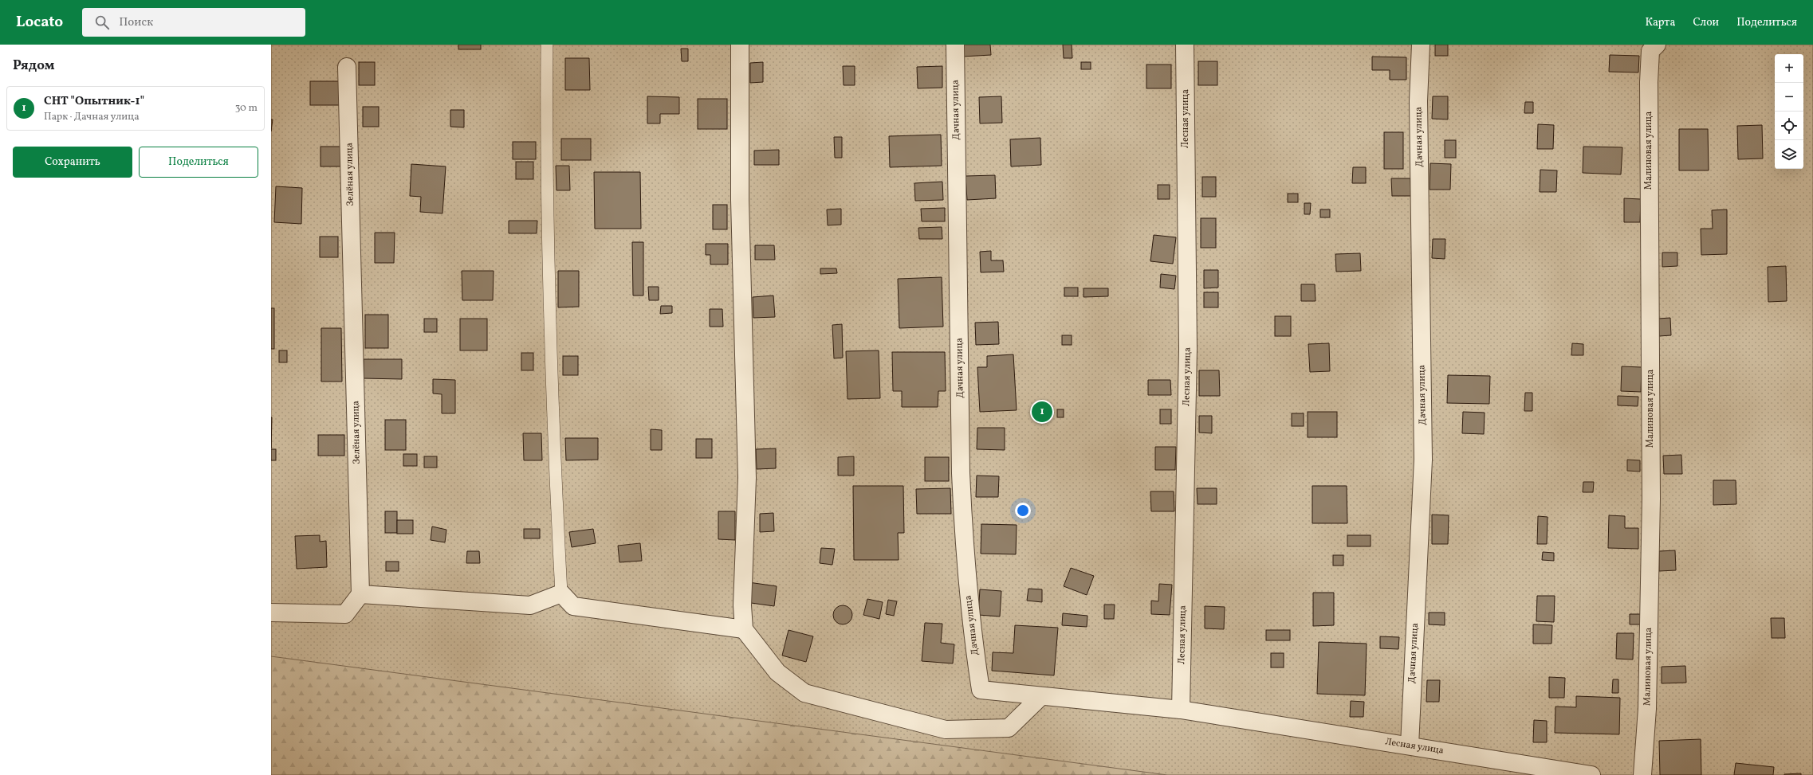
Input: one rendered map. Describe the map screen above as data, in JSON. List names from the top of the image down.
{
  "streets": {
    "street": [
      "Дачная улица",
      "Лесная улица",
      "Малиновая улица",
      "Зелёная улица"
    ]
  },
  "crossings": [
    ["Дачная улица", "Лесная улица"]
  ],
  "page": {
    "header": "Locato",
    "search": "Поиск",
    "nav": ["Карта", "Слои", "Поделиться"],
    "heading": "Рядом",
    "map_buttons": ["+", "−"],
    "list": [
      {
        "mark": "1",
        "name": "СНТ \"Опытник-1\"",
        "note": "Парк · Дачная улица",
        "value": "30 m"
      }
    ],
    "buttons": ["Сохранить", "Поделиться"],
    "pins": "1"
  }
}
